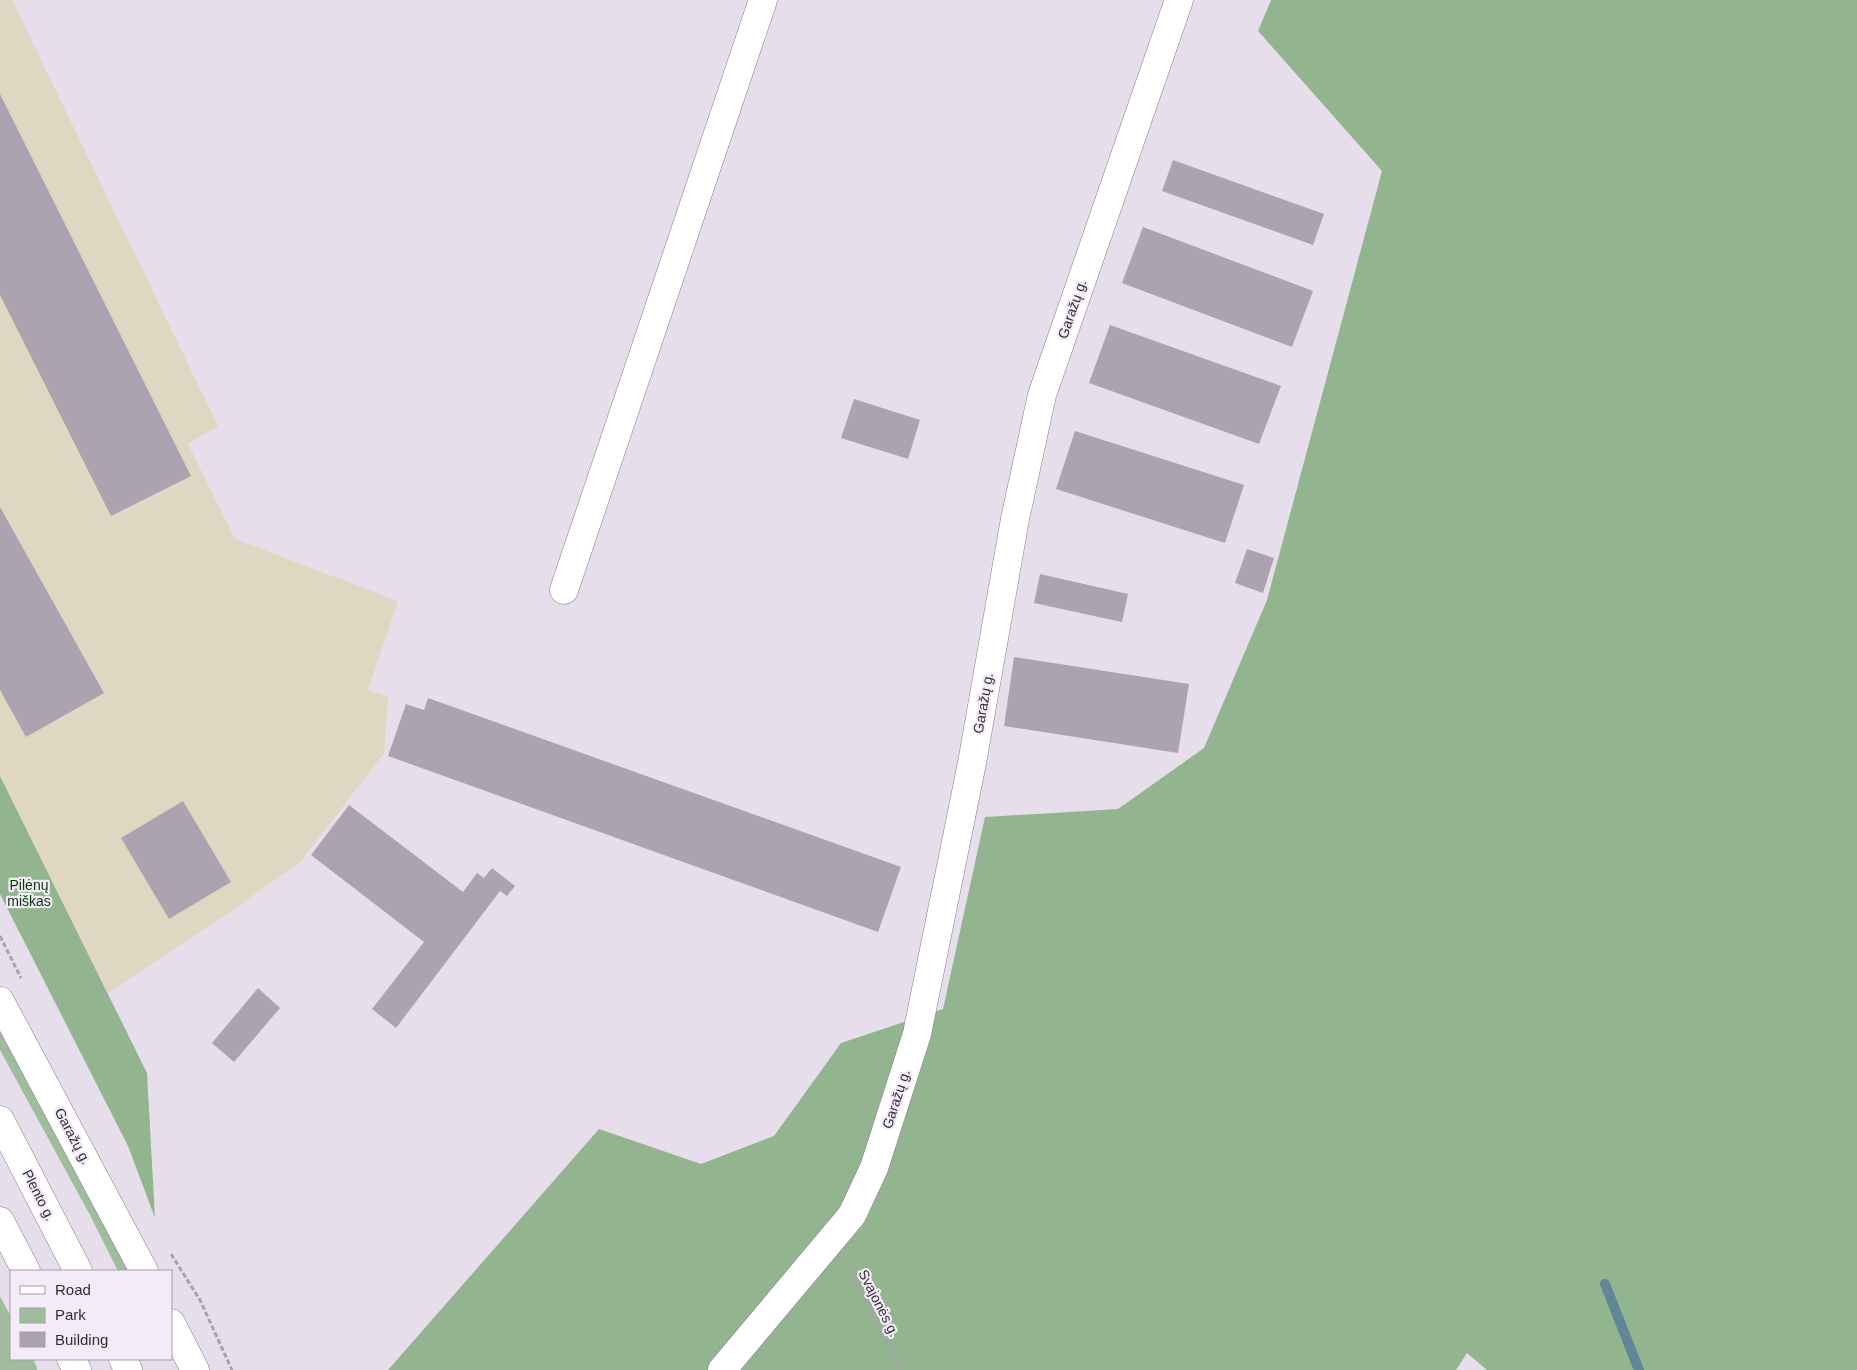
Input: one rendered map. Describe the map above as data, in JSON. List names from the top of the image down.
{
  "streets": {
    "main road": ["Garažų g.", "Plento g."],
    "path": ["Svajonės g."]
  },
  "crossings": [
    ["Garažų g.", "Svajonės g."]
  ],
  "parks": ["Pilėnų miškas"],
  "legend": ["Road", "Park", "Building"]
}
